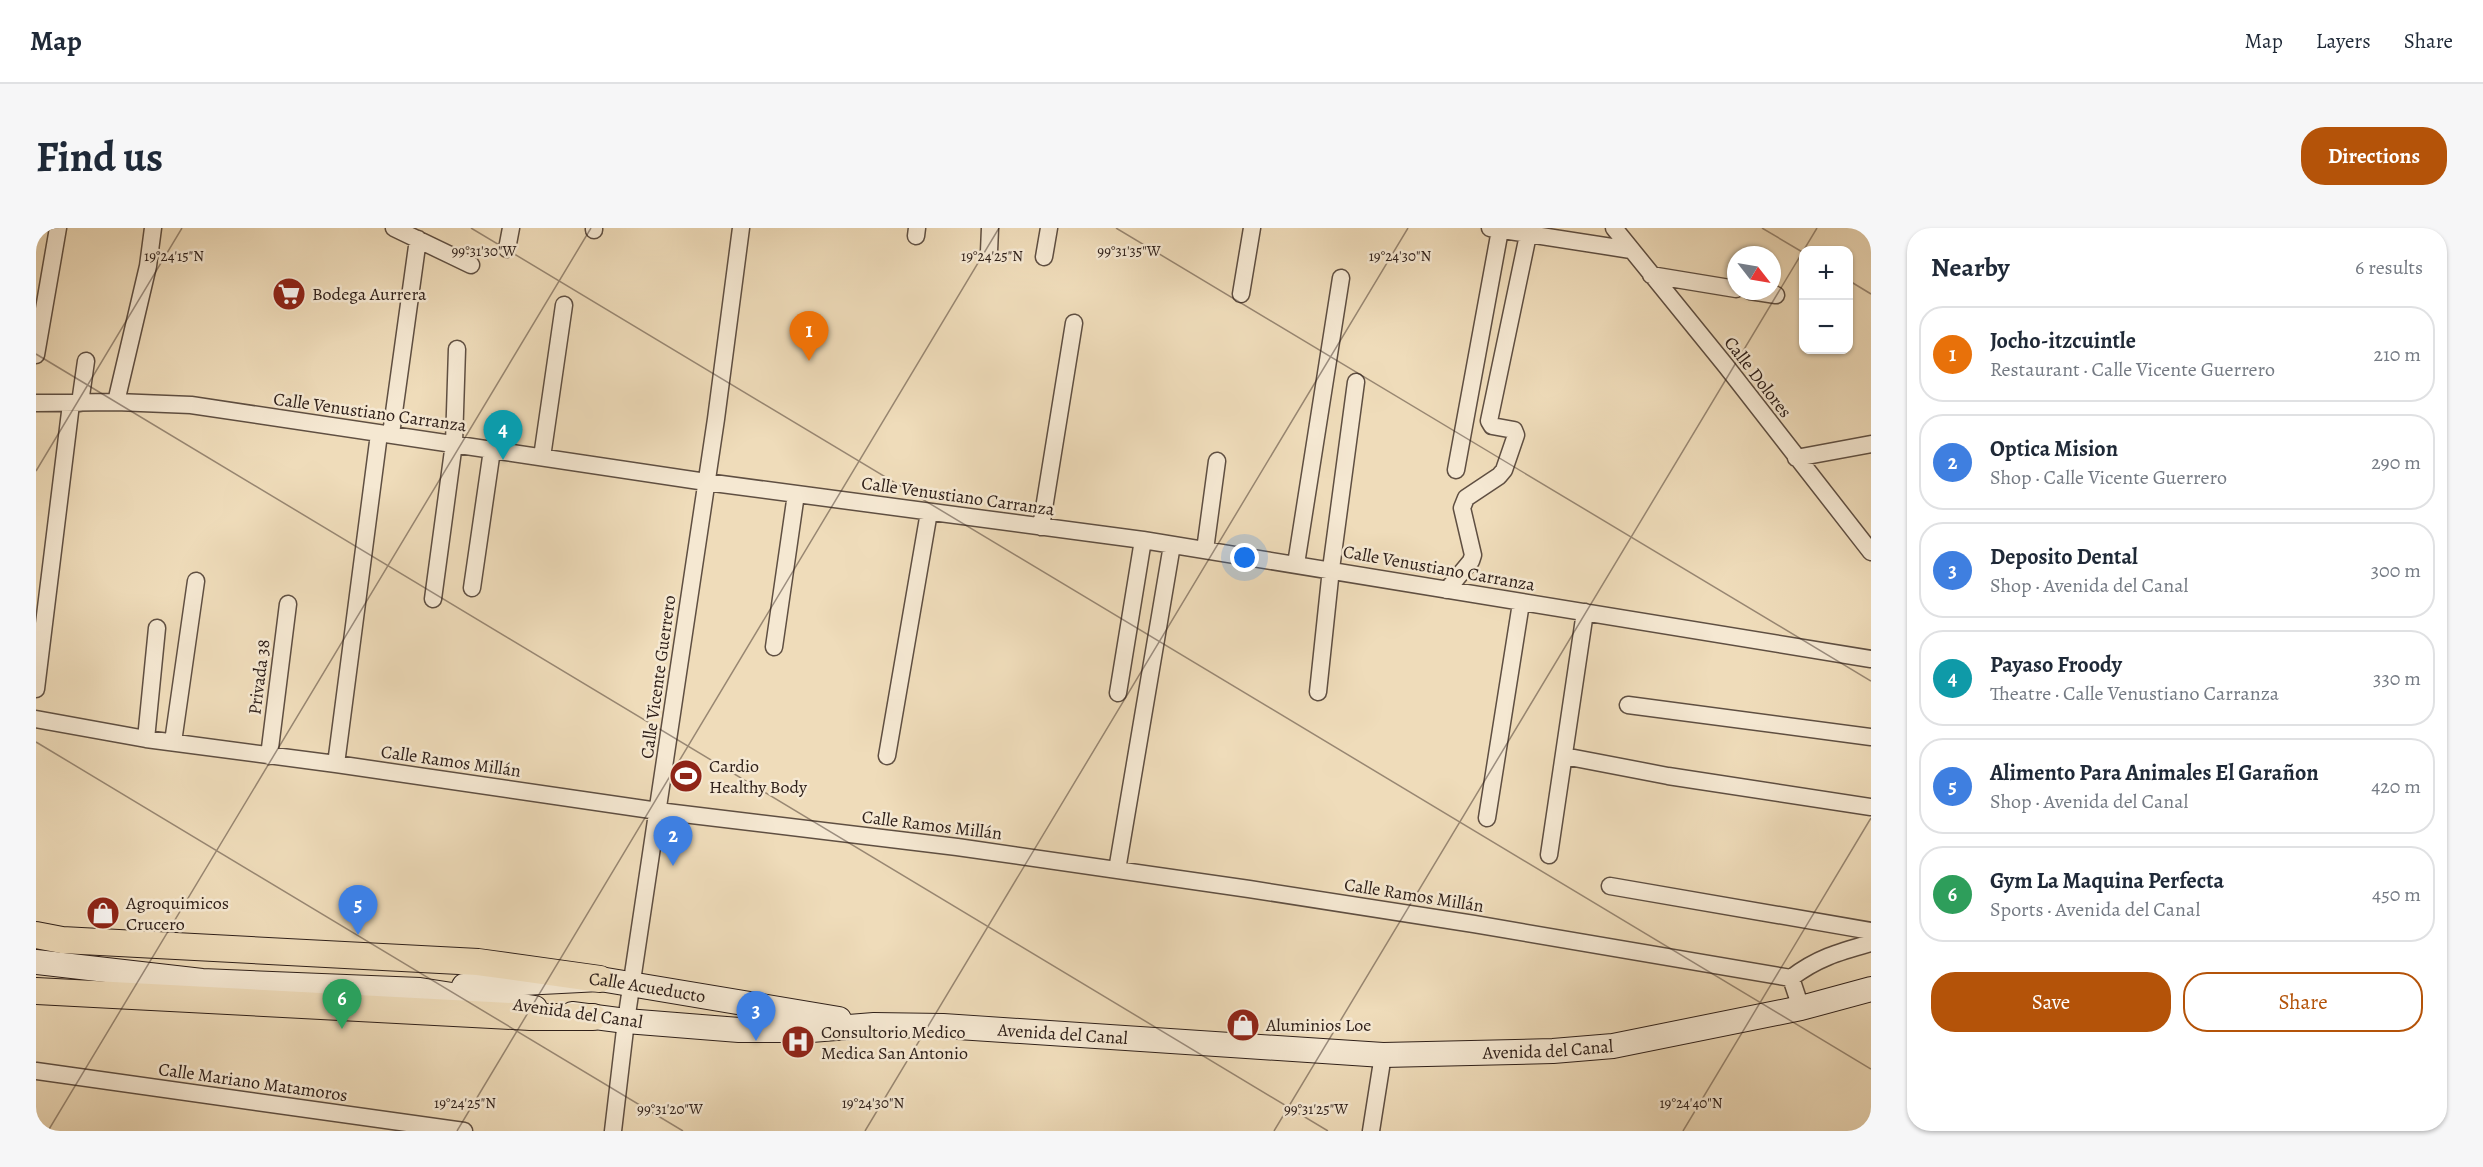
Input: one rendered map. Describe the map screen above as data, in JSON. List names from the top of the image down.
{
  "streets": {
    "main road": ["Calle Acueducto", "Avenida del Canal"],
    "street": [
      "Calle Dolores",
      "Calle Venustiano Carranza",
      "Privada 38",
      "Calle Vicente Guerrero",
      "Calle Ramos Millán",
      "Calle Mariano Matamoros"
    ]
  },
  "crossings": [
    ["Calle Venustiano Carranza", "Calle Vicente Guerrero"],
    ["Privada 38", "Calle Ramos Millán"],
    ["Calle Vicente Guerrero", "Calle Ramos Millán"],
    ["Calle Vicente Guerrero", "Calle Acueducto"],
    ["Calle Vicente Guerrero", "Avenida del Canal"],
    ["Calle Acueducto", "Avenida del Canal"]
  ],
  "places": {
    "supermarket": ["Bodega Aurrera"],
    "sports": ["Cardio Healthy Body"],
    "shop": ["Agroquimicos Crucero", "Aluminios Loe"],
    "hospital": ["Consultorio Medico Medica San Antonio"]
  },
  "north": "bottom right",
  "page": {
    "header": "Map",
    "nav": ["Map", "Layers", "Share"],
    "buttons": [
      "Directions",
      ["Save", "Share"]
    ],
    "title": "Find us",
    "heading": ["Nearby", "6 results"],
    "map_buttons": ["+", "−"],
    "list": [
      {
        "mark": "1",
        "name": "Jocho-itzcuintle",
        "note": "Restaurant · Calle Vicente Guerrero",
        "value": "210 m"
      },
      {
        "mark": "2",
        "name": "Optica Mision",
        "note": "Shop · Calle Vicente Guerrero",
        "value": "290 m"
      },
      {
        "mark": "3",
        "name": "Deposito Dental",
        "note": "Shop · Avenida del Canal",
        "value": "300 m"
      },
      {
        "mark": "4",
        "name": "Payaso Froody",
        "note": "Theatre · Calle Venustiano Carranza",
        "value": "330 m"
      },
      {
        "mark": "5",
        "name": "Alimento Para Animales El Garañon",
        "note": "Shop · Avenida del Canal",
        "value": "420 m"
      },
      {
        "mark": "6",
        "name": "Gym La Maquina Perfecta",
        "note": "Sports · Avenida del Canal",
        "value": "450 m"
      }
    ],
    "pins": [
      "1",
      "4",
      "2",
      "5",
      "6",
      "3"
    ]
  },
  "coordinates": [
    "99°31'30\"W",
    "99°31'35\"W",
    "19°24'15\"N",
    "19°24'25\"N",
    "19°24'30\"N",
    "19°24'40\"N",
    "99°31'20\"W",
    "99°31'25\"W"
  ]
}
